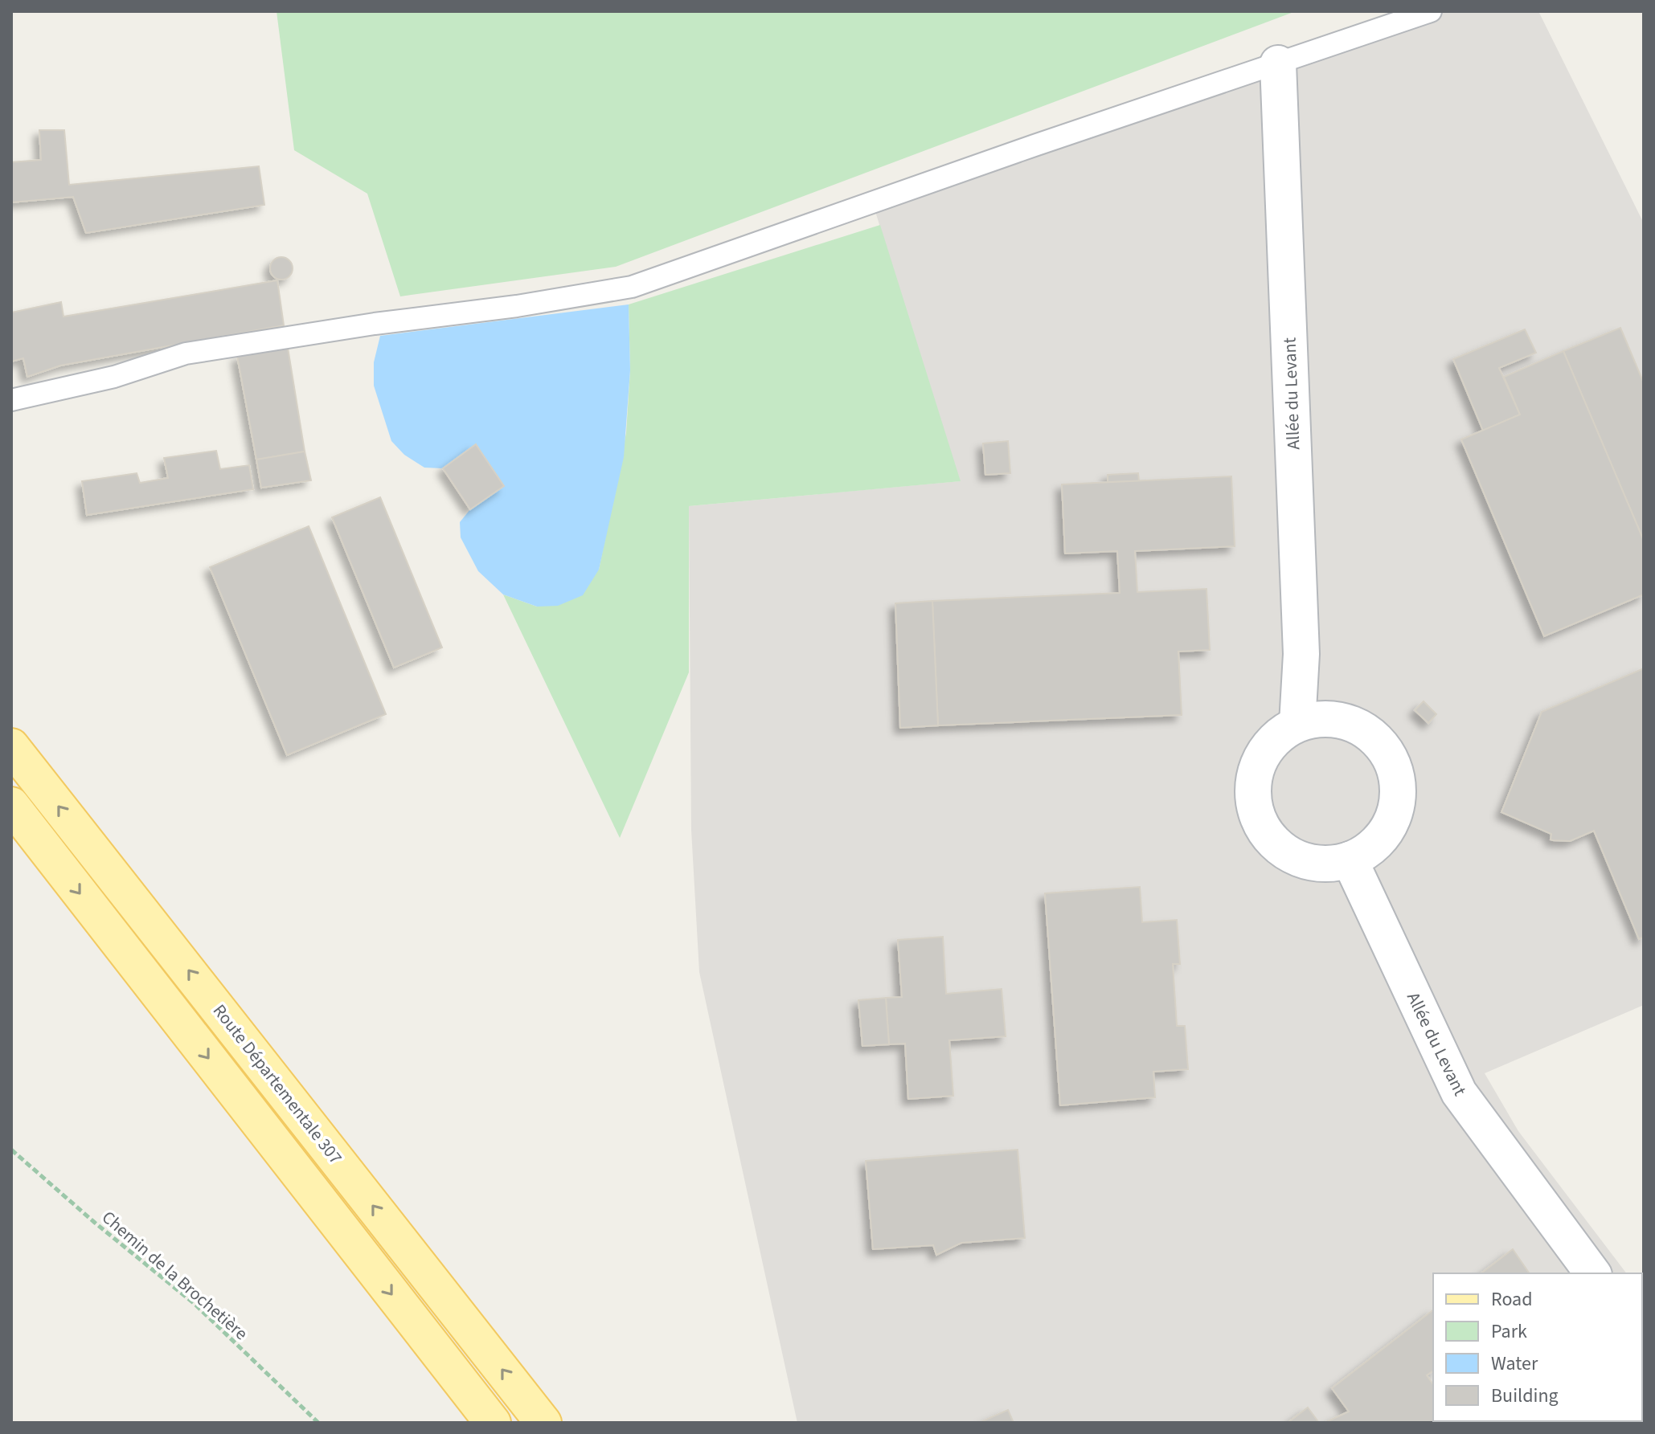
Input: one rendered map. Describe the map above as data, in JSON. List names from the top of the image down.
{
  "streets": {
    "main road": ["Route Départementale 307"],
    "street": ["Allée du Levant"],
    "path": ["Chemin de la Brochetière"]
  },
  "legend": [
    "Road",
    "Park",
    "Water",
    "Building"
  ]
}
